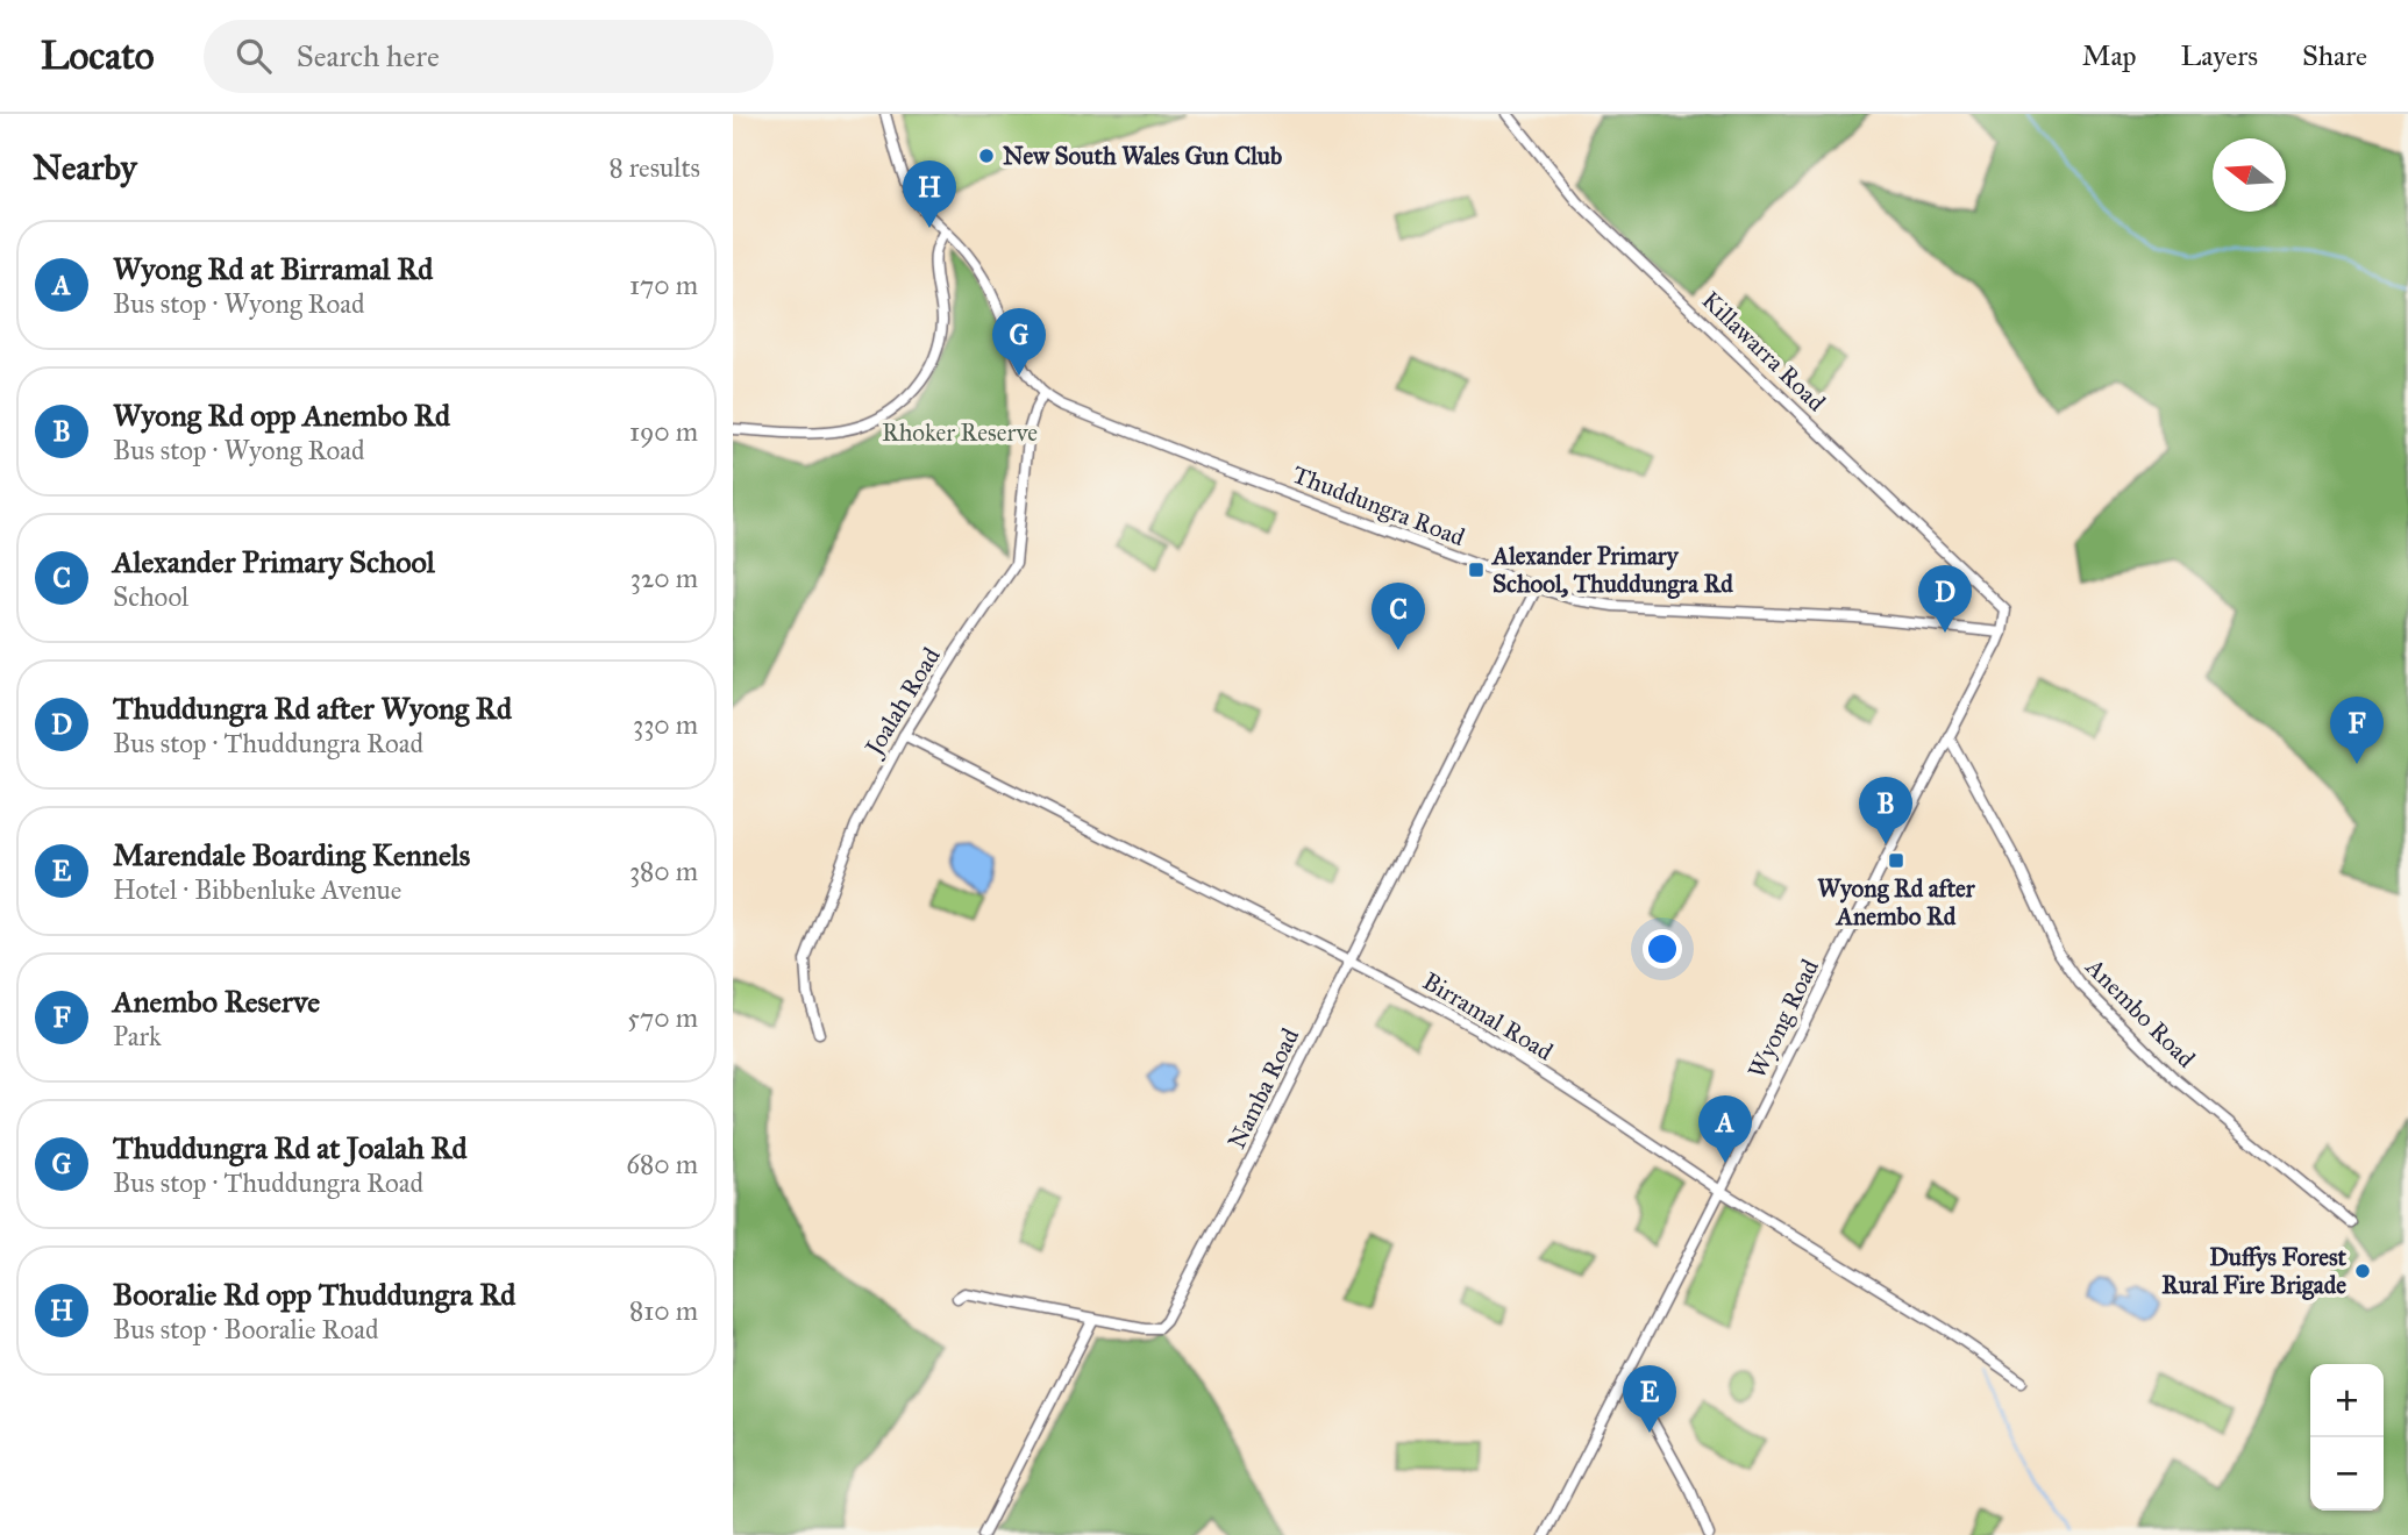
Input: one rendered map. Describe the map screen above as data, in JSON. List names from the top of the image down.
{
  "streets": {
    "street": [
      "Killawarra Road",
      "Thuddungra Road",
      "Joalah Road",
      "Anembo Road",
      "Birramal Road",
      "Wyong Road",
      "Namba Road"
    ]
  },
  "crossings": [
    ["Killawarra Road", "Wyong Road"],
    ["Thuddungra Road", "Joalah Road"],
    ["Thuddungra Road", "Wyong Road"],
    ["Thuddungra Road", "Namba Road"],
    ["Joalah Road", "Birramal Road"],
    ["Anembo Road", "Wyong Road"],
    ["Birramal Road", "Wyong Road"],
    ["Birramal Road", "Namba Road"]
  ],
  "parks": ["Rhoker Reserve"],
  "places": {
    "other": ["New South Wales Gun Club", "Duffys Forest Rural Fire Brigade"],
    "transit": ["Alexander Primary School, Thuddungra Rd", "Wyong Rd after Anembo Rd"]
  },
  "north": "left",
  "page": {
    "header": "Locato",
    "search": "Search here",
    "nav": ["Map", "Layers", "Share"],
    "heading": ["Nearby", "8 results"],
    "pins": [
      "H",
      "G",
      "D",
      "C",
      "F",
      "B",
      "A",
      "E"
    ],
    "list": [
      {
        "mark": "A",
        "name": "Wyong Rd at Birramal Rd",
        "note": "Bus stop · Wyong Road",
        "value": "170 m"
      },
      {
        "mark": "B",
        "name": "Wyong Rd opp Anembo Rd",
        "note": "Bus stop · Wyong Road",
        "value": "190 m"
      },
      {
        "mark": "C",
        "name": "Alexander Primary School",
        "note": "School",
        "value": "320 m"
      },
      {
        "mark": "D",
        "name": "Thuddungra Rd after Wyong Rd",
        "note": "Bus stop · Thuddungra Road",
        "value": "330 m"
      },
      {
        "mark": "E",
        "name": "Marendale Boarding Kennels",
        "note": "Hotel · Bibbenluke Avenue",
        "value": "380 m"
      },
      {
        "mark": "F",
        "name": "Anembo Reserve",
        "note": "Park",
        "value": "570 m"
      },
      {
        "mark": "G",
        "name": "Thuddungra Rd at Joalah Rd",
        "note": "Bus stop · Thuddungra Road",
        "value": "680 m"
      },
      {
        "mark": "H",
        "name": "Booralie Rd opp Thuddungra Rd",
        "note": "Bus stop · Booralie Road",
        "value": "810 m"
      }
    ],
    "map_buttons": ["+", "−"]
  }
}
